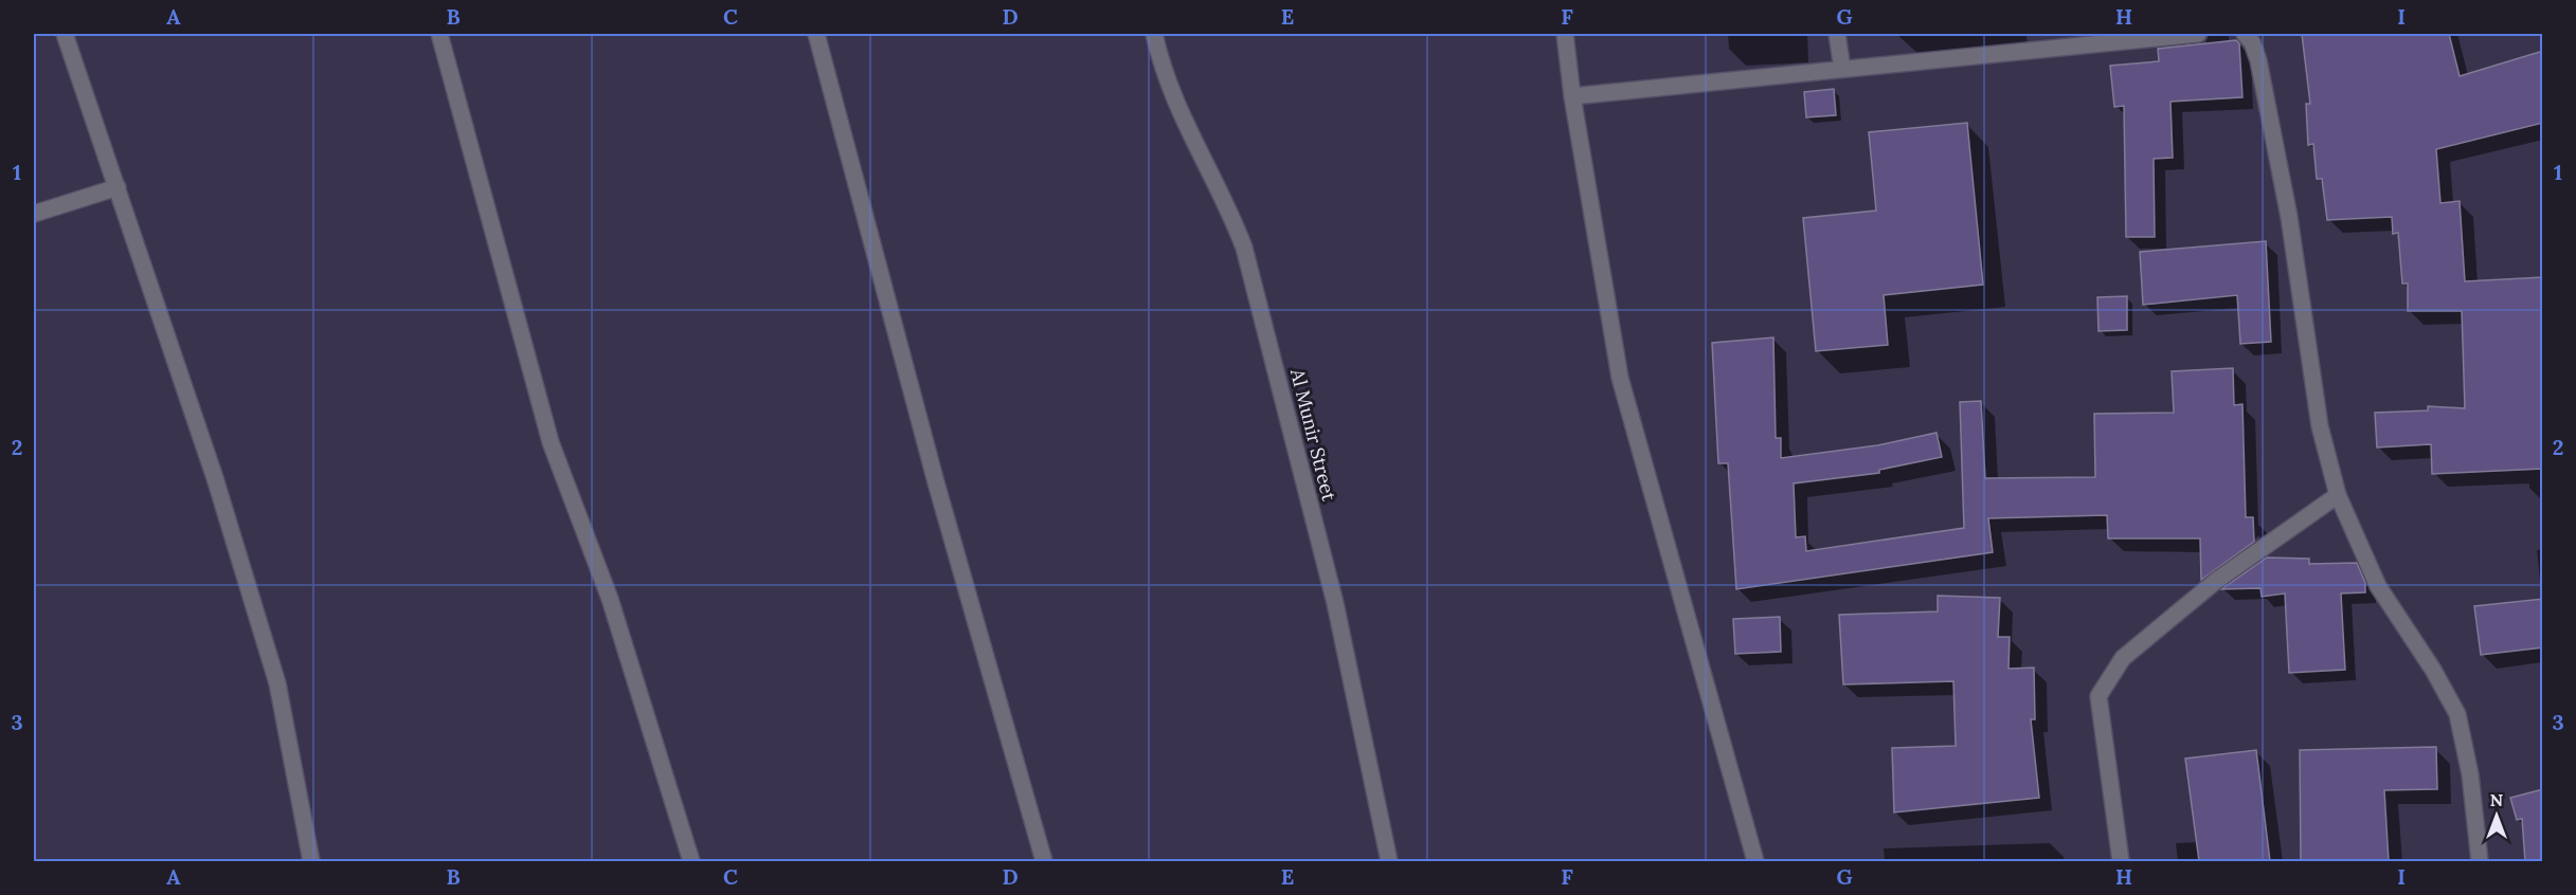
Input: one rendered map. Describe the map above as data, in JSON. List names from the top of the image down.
{
  "streets": {
    "street": ["Al Munir Street"]
  },
  "north": "top",
  "grid": {
    "columns": [
      "A",
      "B",
      "C",
      "D",
      "E",
      "F",
      "G",
      "H",
      "I"
    ],
    "rows": ["1", "2", "3"]
  }
}
